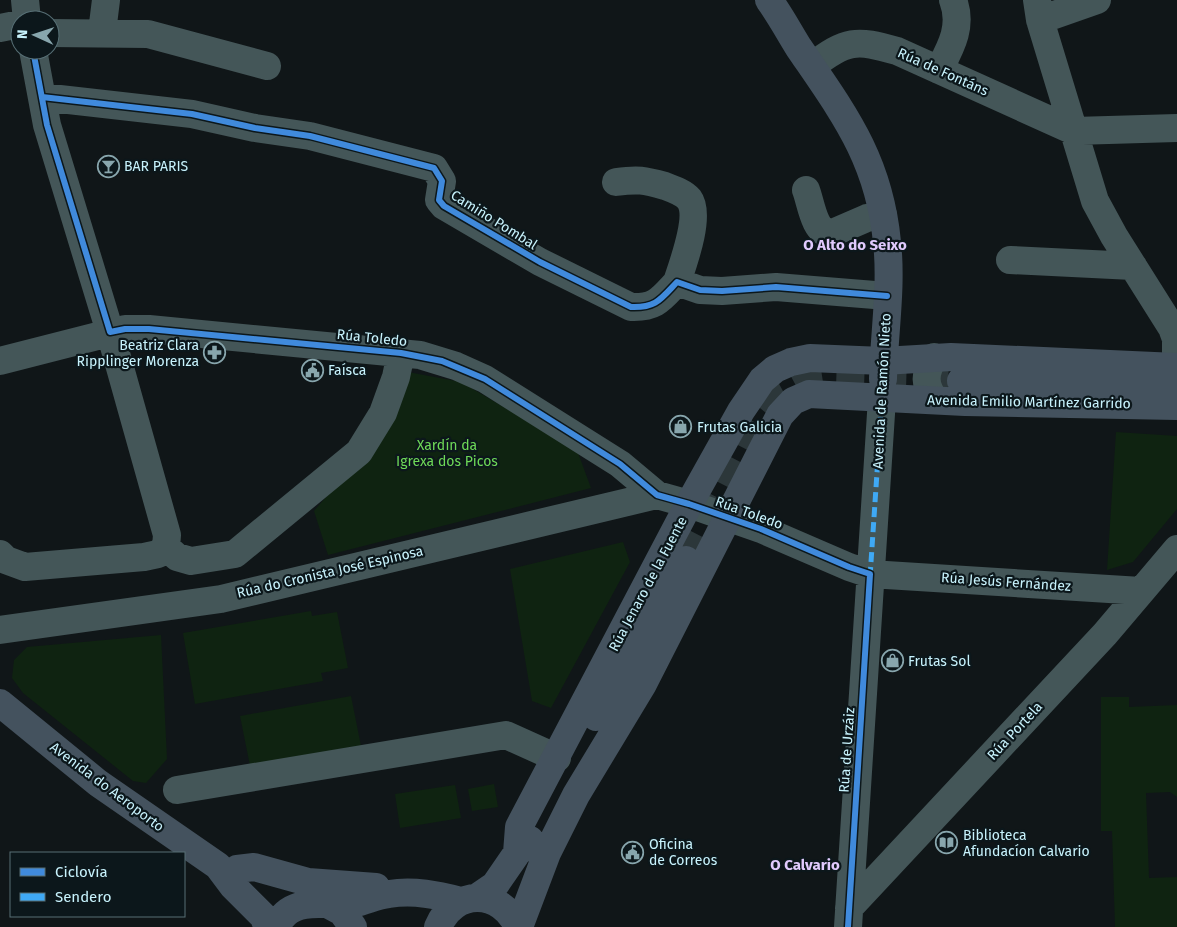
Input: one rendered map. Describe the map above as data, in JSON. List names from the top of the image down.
{
  "streets": {
    "main road": [
      "Avenida de Ramón Nieto",
      "Avenida Emilio Martínez Garrido",
      "Rúa Jenaro de la Fuente",
      "Avenida do Aeroporto"
    ],
    "street": [
      "Rúa de Fontáns",
      "Camiño Pombal",
      "Rúa Toledo",
      "Rúa do Cronista José Espinosa",
      "Rúa Jesús Fernández",
      "Rúa Portela",
      "Rúa de Urzáiz"
    ]
  },
  "crossings": [
    ["Rúa de Fontáns", "Avenida de Ramón Nieto"],
    ["Rúa Toledo", "Avenida de Ramón Nieto"],
    ["Rúa Toledo", "Rúa do Cronista José Espinosa"],
    ["Rúa Toledo", "Rúa Jesús Fernández"],
    ["Rúa Toledo", "Rúa Jenaro de la Fuente"],
    ["Rúa Toledo", "Rúa de Urzáiz"],
    ["Avenida de Ramón Nieto", "Avenida Emilio Martínez Garrido"],
    ["Avenida de Ramón Nieto", "Rúa Jesús Fernández"],
    ["Avenida de Ramón Nieto", "Rúa Jenaro de la Fuente"],
    ["Avenida de Ramón Nieto", "Rúa de Urzáiz"],
    ["Avenida Emilio Martínez Garrido", "Rúa Jenaro de la Fuente"],
    ["Rúa Jesús Fernández", "Rúa Portela"],
    ["Rúa Jesús Fernández", "Rúa de Urzáiz"],
    ["Rúa Portela", "Rúa de Urzáiz"]
  ],
  "districts": ["O Alto do Seixo", "O Calvario"],
  "parks": ["Xardín da Igrexa dos Picos"],
  "places": {
    "bar": ["BAR PARIS"],
    "pharmacy": ["Beatriz Clara Ripplinger Morenza"],
    "public building": ["Faísca", "Oficina de Correos"],
    "shop": ["Frutas Galicia", "Frutas Sol"],
    "library": ["Biblioteca Afundacíon Calvario"]
  },
  "legend": ["Ciclovía", "Sendero"],
  "north": "left"
}
